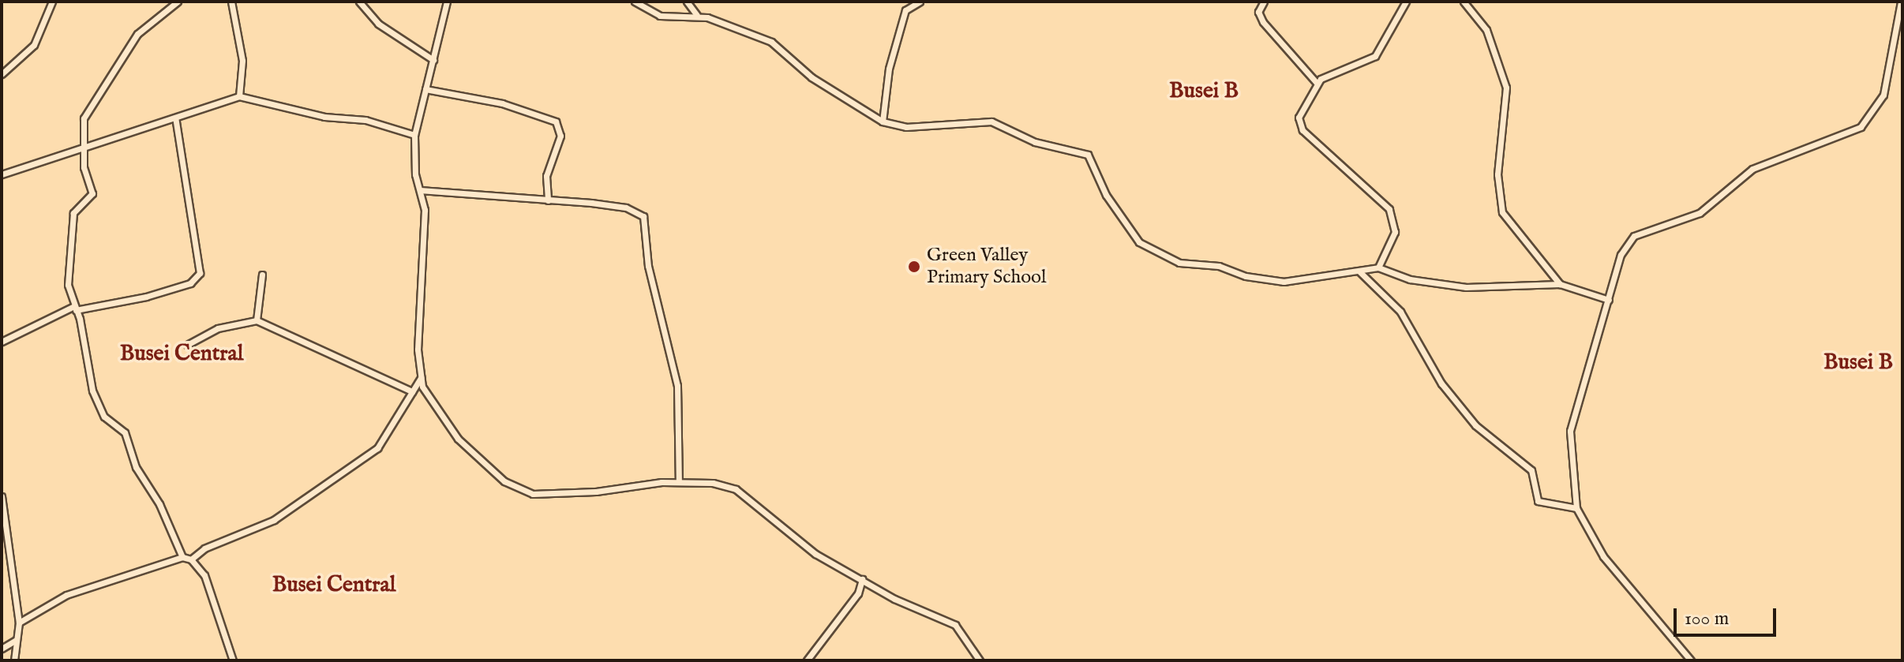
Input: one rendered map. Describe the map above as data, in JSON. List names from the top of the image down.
{
  "districts": [
    "Busei B",
    "Busei Central",
    "Busei B",
    "Busei Central"
  ],
  "places": ["Green Valley Primary School"],
  "scale_bar": "100 m"
}
